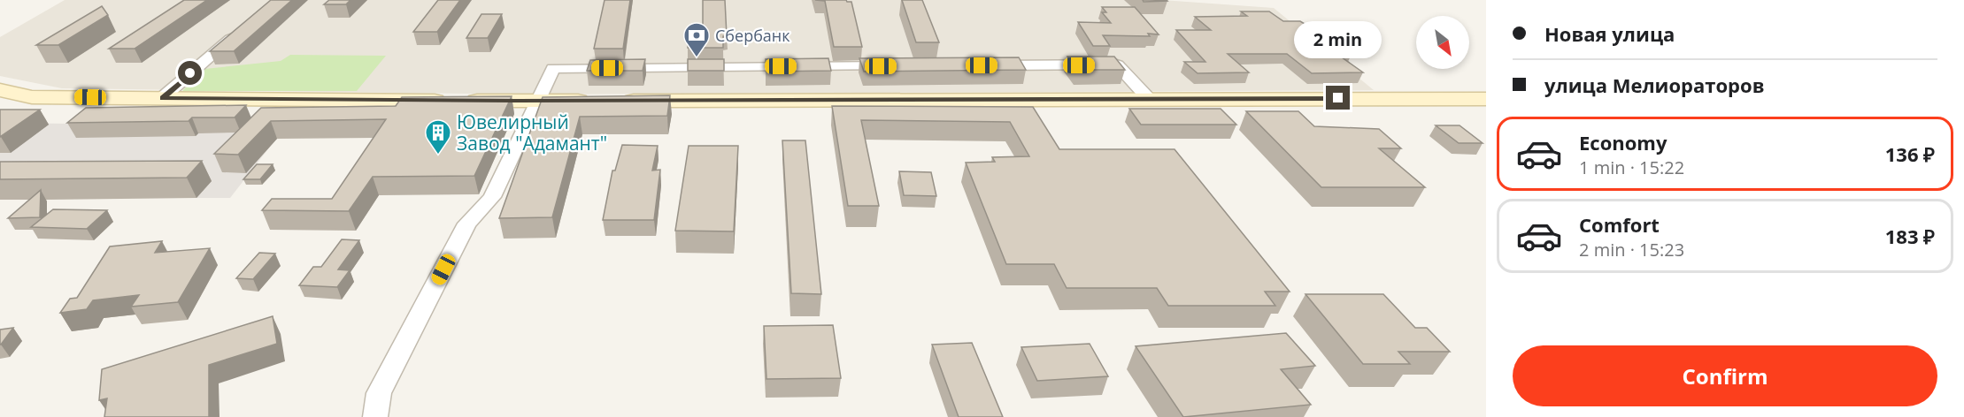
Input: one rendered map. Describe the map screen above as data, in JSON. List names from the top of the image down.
{
  "places": {
    "bank": ["Сбербанк"],
    "building": ["Ювелирный Завод \"Адамант\""]
  },
  "north": "bottom right",
  "page": {
    "banner": ["Новая улица", "улица Мелиораторов"],
    "bubble": "2 min",
    "list": [
      {
        "name": "Economy",
        "note": "1 min · 15:22",
        "value": "136 ₽"
      },
      {
        "name": "Comfort",
        "note": "2 min · 15:23",
        "value": "183 ₽"
      }
    ],
    "buttons": "Confirm"
  }
}
